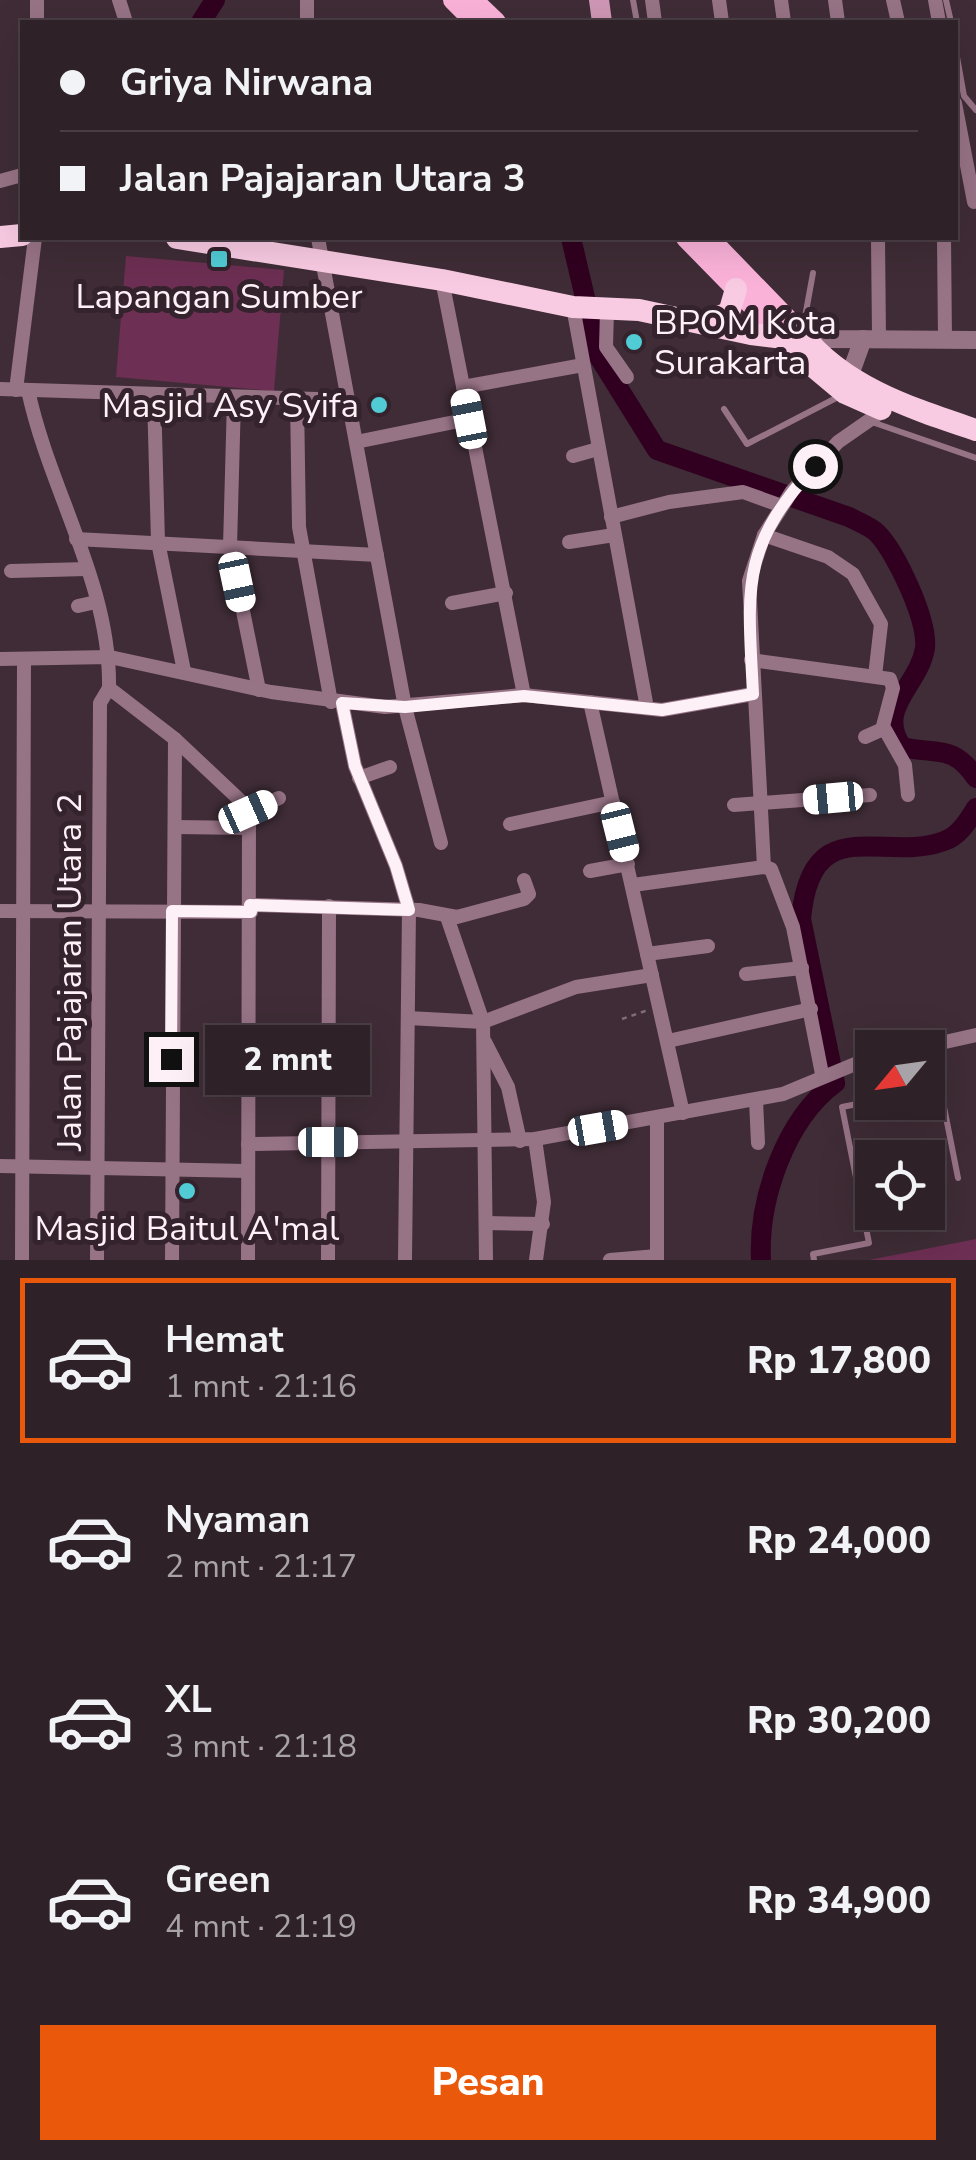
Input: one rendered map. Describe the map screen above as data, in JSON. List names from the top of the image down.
{
  "streets": {
    "street": ["Jalan Pajajaran Utara 2"]
  },
  "places": {
    "transit": ["Lapangan Sumber"],
    "other": ["BPOM Kota Surakarta", "Masjid Asy Syifa", "Masjid Baitul A'mal"]
  },
  "north": "bottom left",
  "page": {
    "banner": ["Griya Nirwana", "Jalan Pajajaran Utara 3"],
    "bubble": "2 mnt",
    "list": [
      {
        "name": "Hemat",
        "note": "1 mnt · 21:16",
        "value": "Rp 17,800"
      },
      {
        "name": "Nyaman",
        "note": "2 mnt · 21:17",
        "value": "Rp 24,000"
      },
      {
        "name": "XL",
        "note": "3 mnt · 21:18",
        "value": "Rp 30,200"
      },
      {
        "name": "Green",
        "note": "4 mnt · 21:19",
        "value": "Rp 34,900"
      }
    ],
    "buttons": "Pesan"
  }
}
